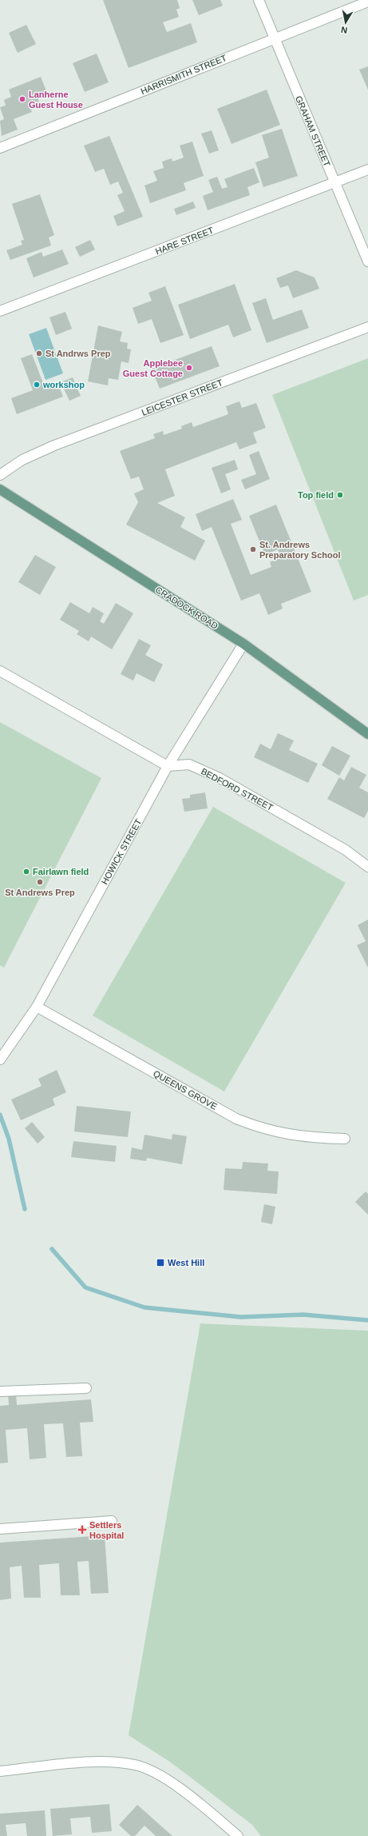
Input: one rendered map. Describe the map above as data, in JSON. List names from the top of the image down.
{
  "streets": {
    "main road": ["CRADOCK ROAD"],
    "street": [
      "HARRISMITH STREET",
      "GRAHAM STREET",
      "HARE STREET",
      "LEICESTER STREET",
      "BEDFORD STREET",
      "HOWICK STREET",
      "QUEENS GROVE"
    ]
  },
  "crossings": [
    ["HARRISMITH STREET", "GRAHAM STREET"],
    ["GRAHAM STREET", "HARE STREET"],
    ["CRADOCK ROAD", "HOWICK STREET"],
    ["BEDFORD STREET", "HOWICK STREET"],
    ["HOWICK STREET", "QUEENS GROVE"]
  ],
  "places": {
    "other": [
      "Lanherne Guest House",
      "St Andrws Prep",
      "Applebee Guest Cottage",
      "workshop",
      "Top field",
      "St. Andrews Preparatory School",
      "Fairlawn field",
      "St Andrews Prep"
    ],
    "transit": ["West Hill"],
    "health": ["Settlers Hospital"]
  },
  "north": "bottom"
}
